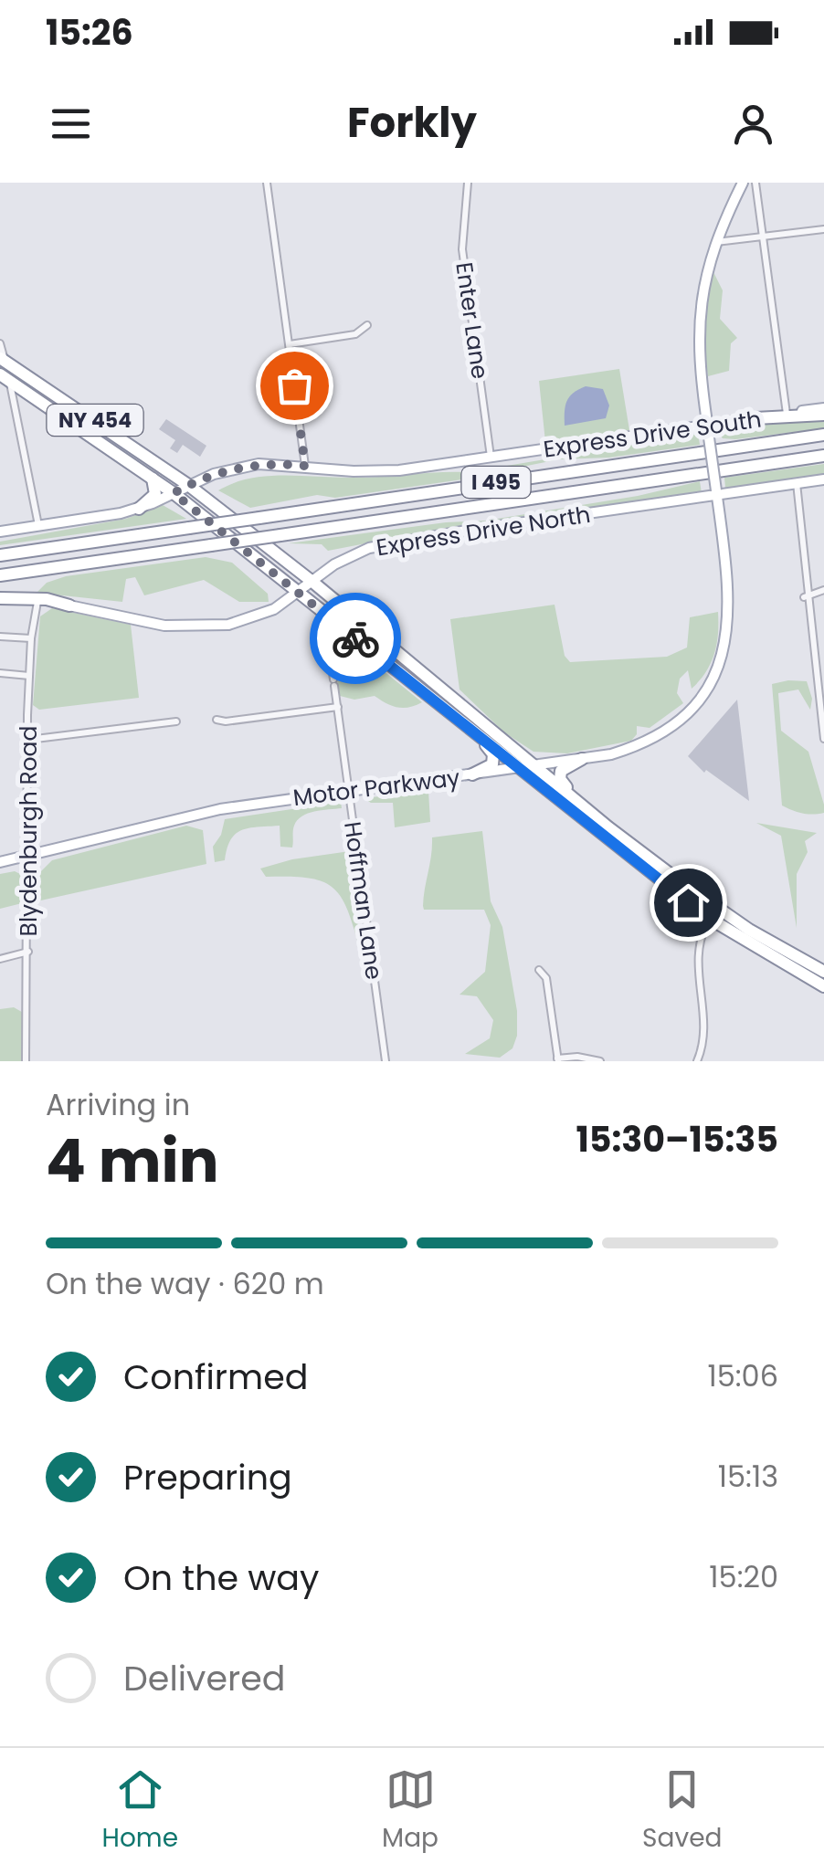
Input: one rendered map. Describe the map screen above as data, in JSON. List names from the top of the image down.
{
  "streets": {
    "highway": ["NY 454", "I 495"],
    "main road": ["Express Drive South", "Express Drive North", "Motor Parkway"],
    "street": ["Enter Lane", "Blydenburgh Road", "Hoffman Lane"]
  },
  "crossings": [
    ["Enter Lane", "Express Drive South"],
    ["NY 454", "Express Drive South"],
    ["NY 454", "Express Drive North"],
    ["NY 454", "Motor Parkway"],
    ["NY 454", "Hoffman Lane"],
    ["Express Drive South", "Motor Parkway"],
    ["Express Drive North", "Motor Parkway"],
    ["Express Drive North", "Blydenburgh Road"],
    ["Motor Parkway", "Blydenburgh Road"],
    ["Motor Parkway", "Hoffman Lane"]
  ],
  "page": {
    "status": "15:26",
    "header": "Forkly",
    "heading": ["4 min", "Arriving in", "15:30–15:35"],
    "bar": "On the way · 620 m",
    "list": [
      ["Confirmed", "15:06"],
      ["Preparing", "15:13"],
      ["On the way", "15:20"],
      "Delivered"
    ],
    "tabs": ["Home", "Map", "Saved"]
  }
}
